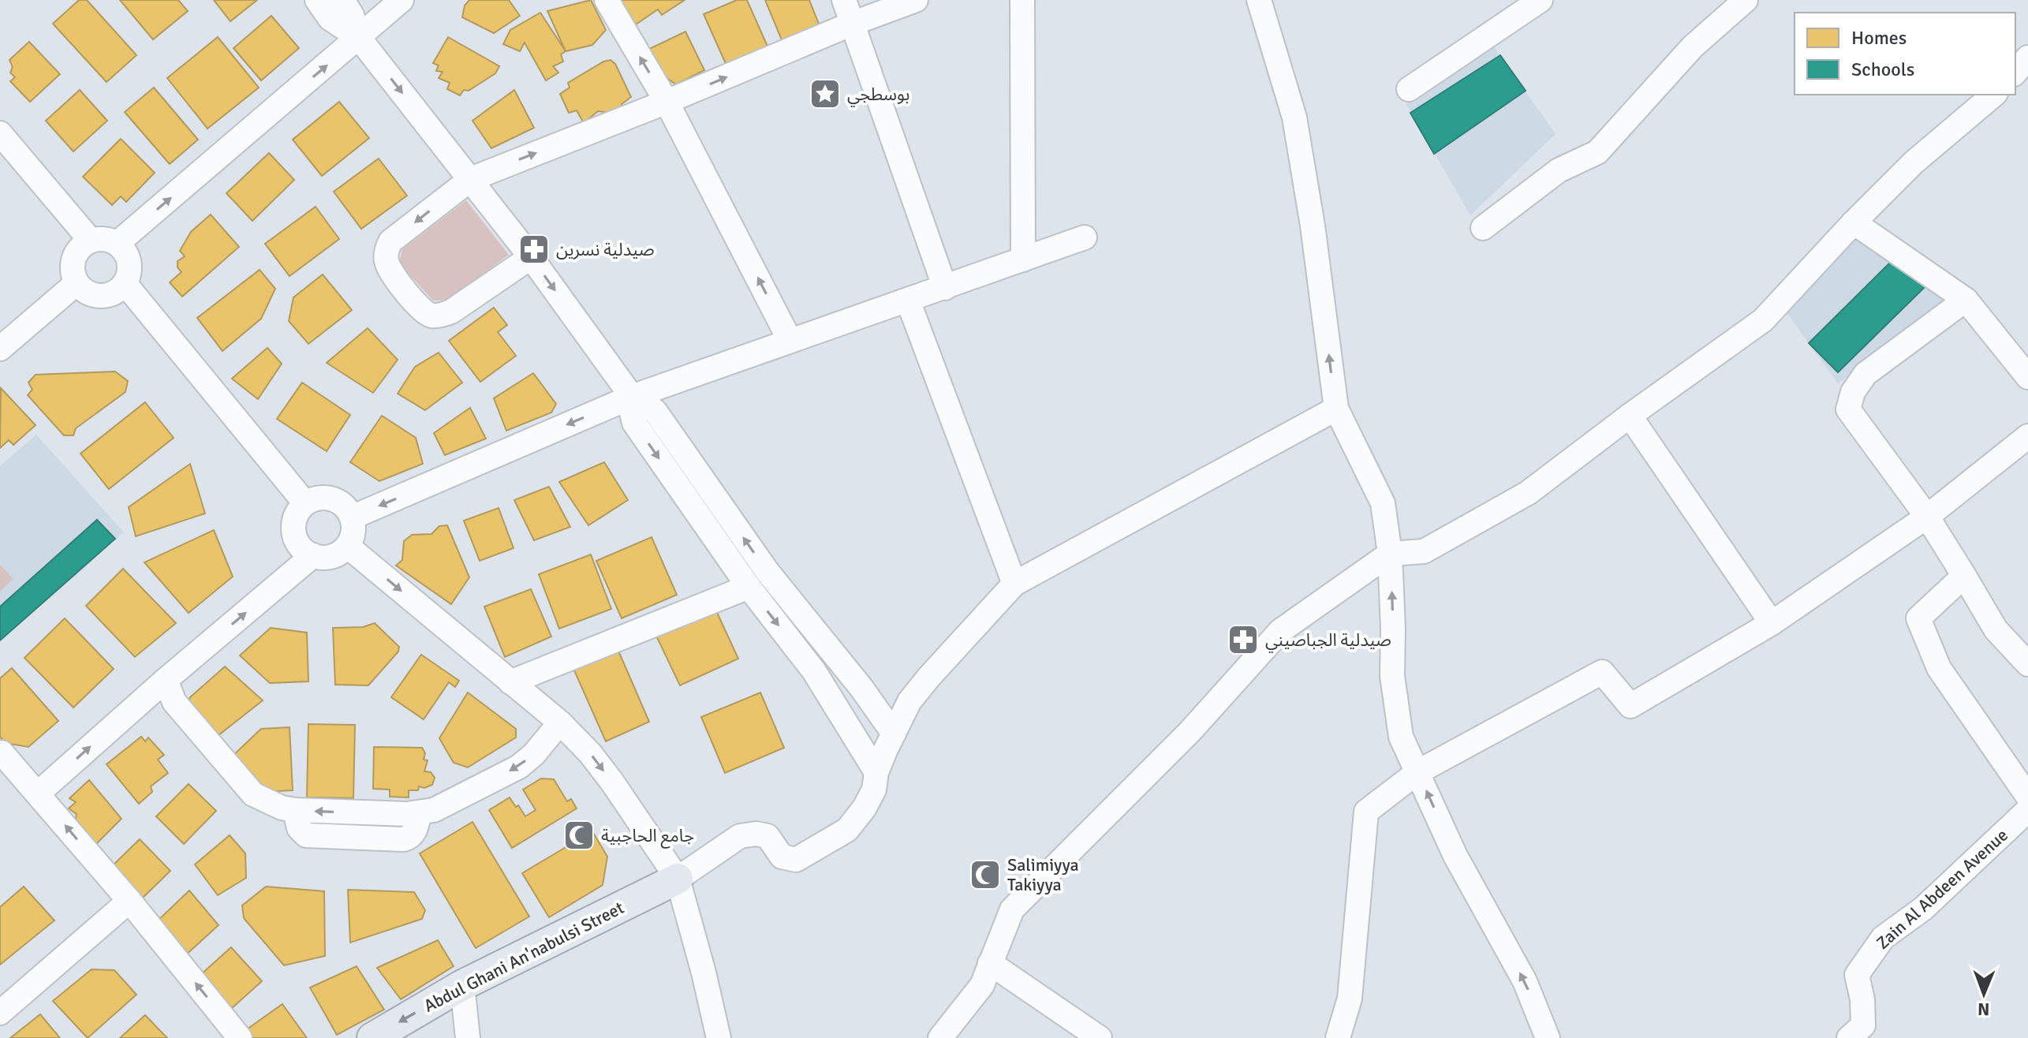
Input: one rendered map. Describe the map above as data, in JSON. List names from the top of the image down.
{
  "streets": {
    "main road": ["Abdul Ghani An'nabulsi Street"],
    "street": ["Zain Al Abdeen Avenue"]
  },
  "places": {
    "place": ["بوسطجي"],
    "pharmacy": ["صيدلية نسرين", "صيدلية الجباصيني"],
    "mosque": ["جامع الحاجبية", "Salimiyya Takiyya"]
  },
  "legend": ["Homes", "Schools"],
  "north": "bottom"
}
